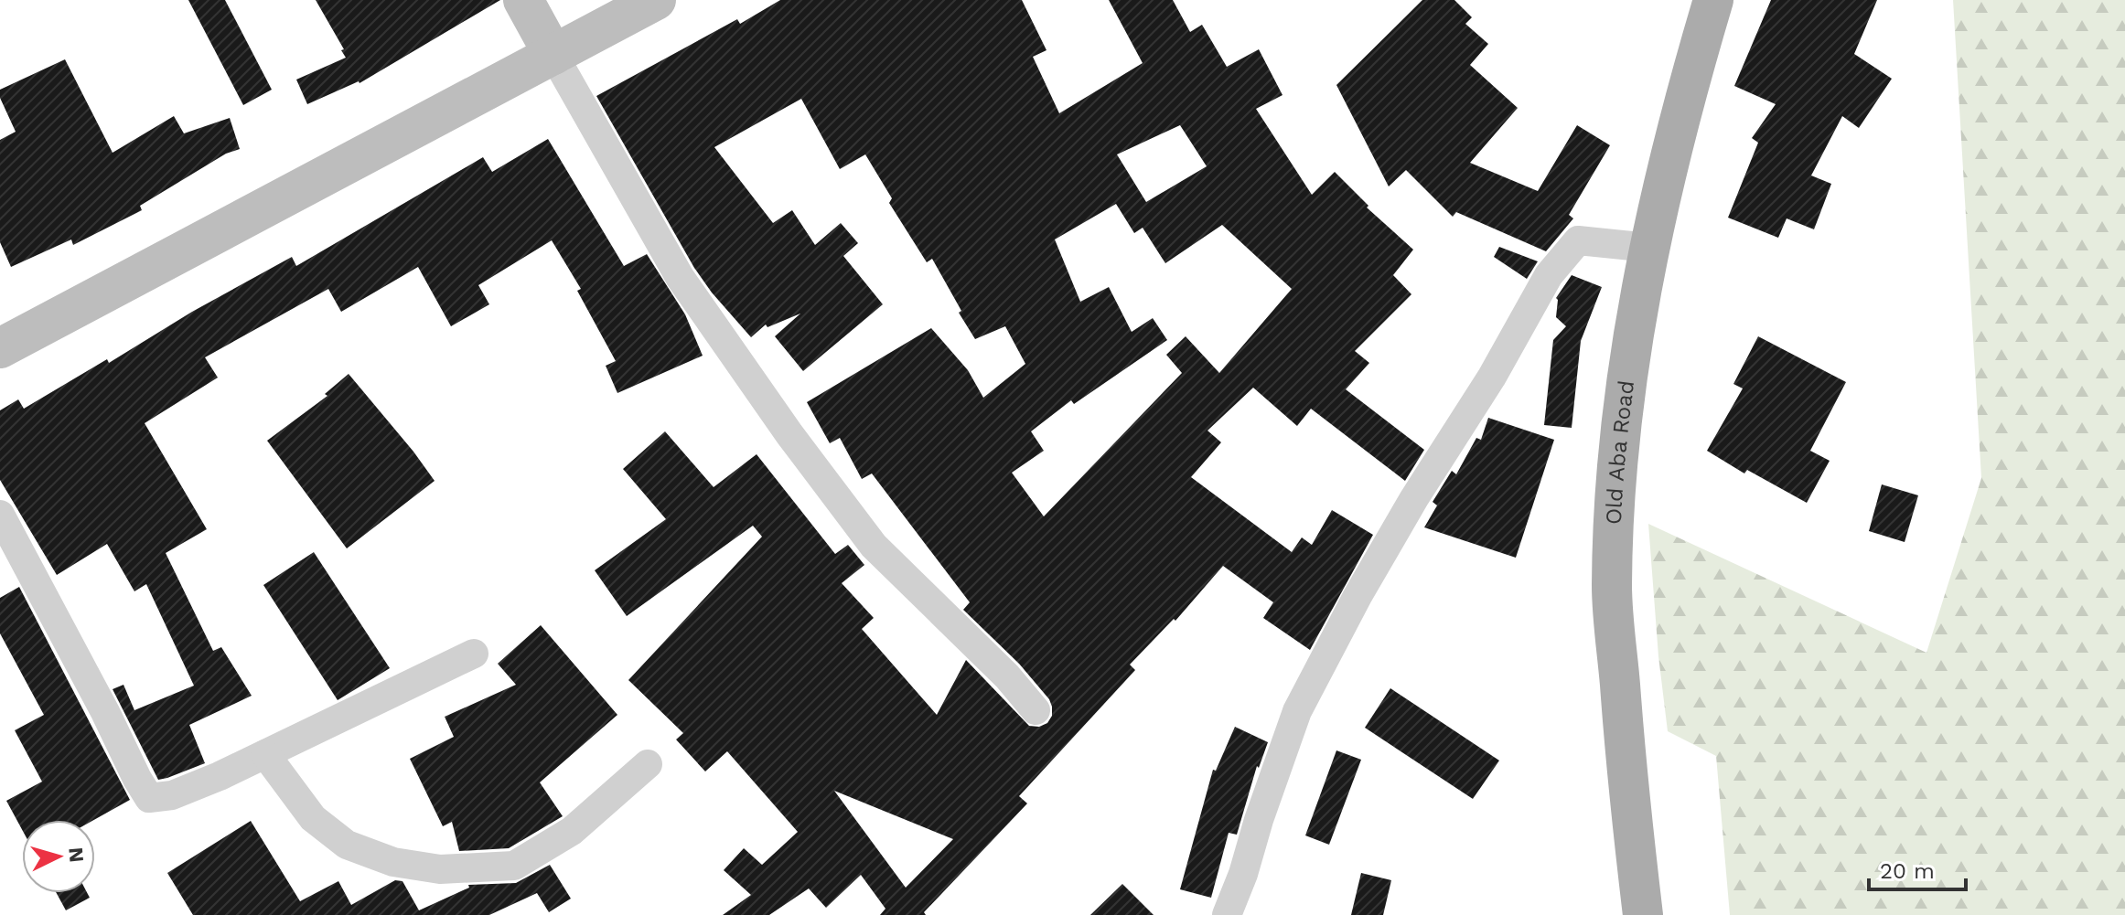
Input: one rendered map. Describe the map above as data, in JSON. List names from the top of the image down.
{
  "streets": {
    "main road": ["Old Aba Road"]
  },
  "scale_bar": "20 m",
  "north": "right"
}
